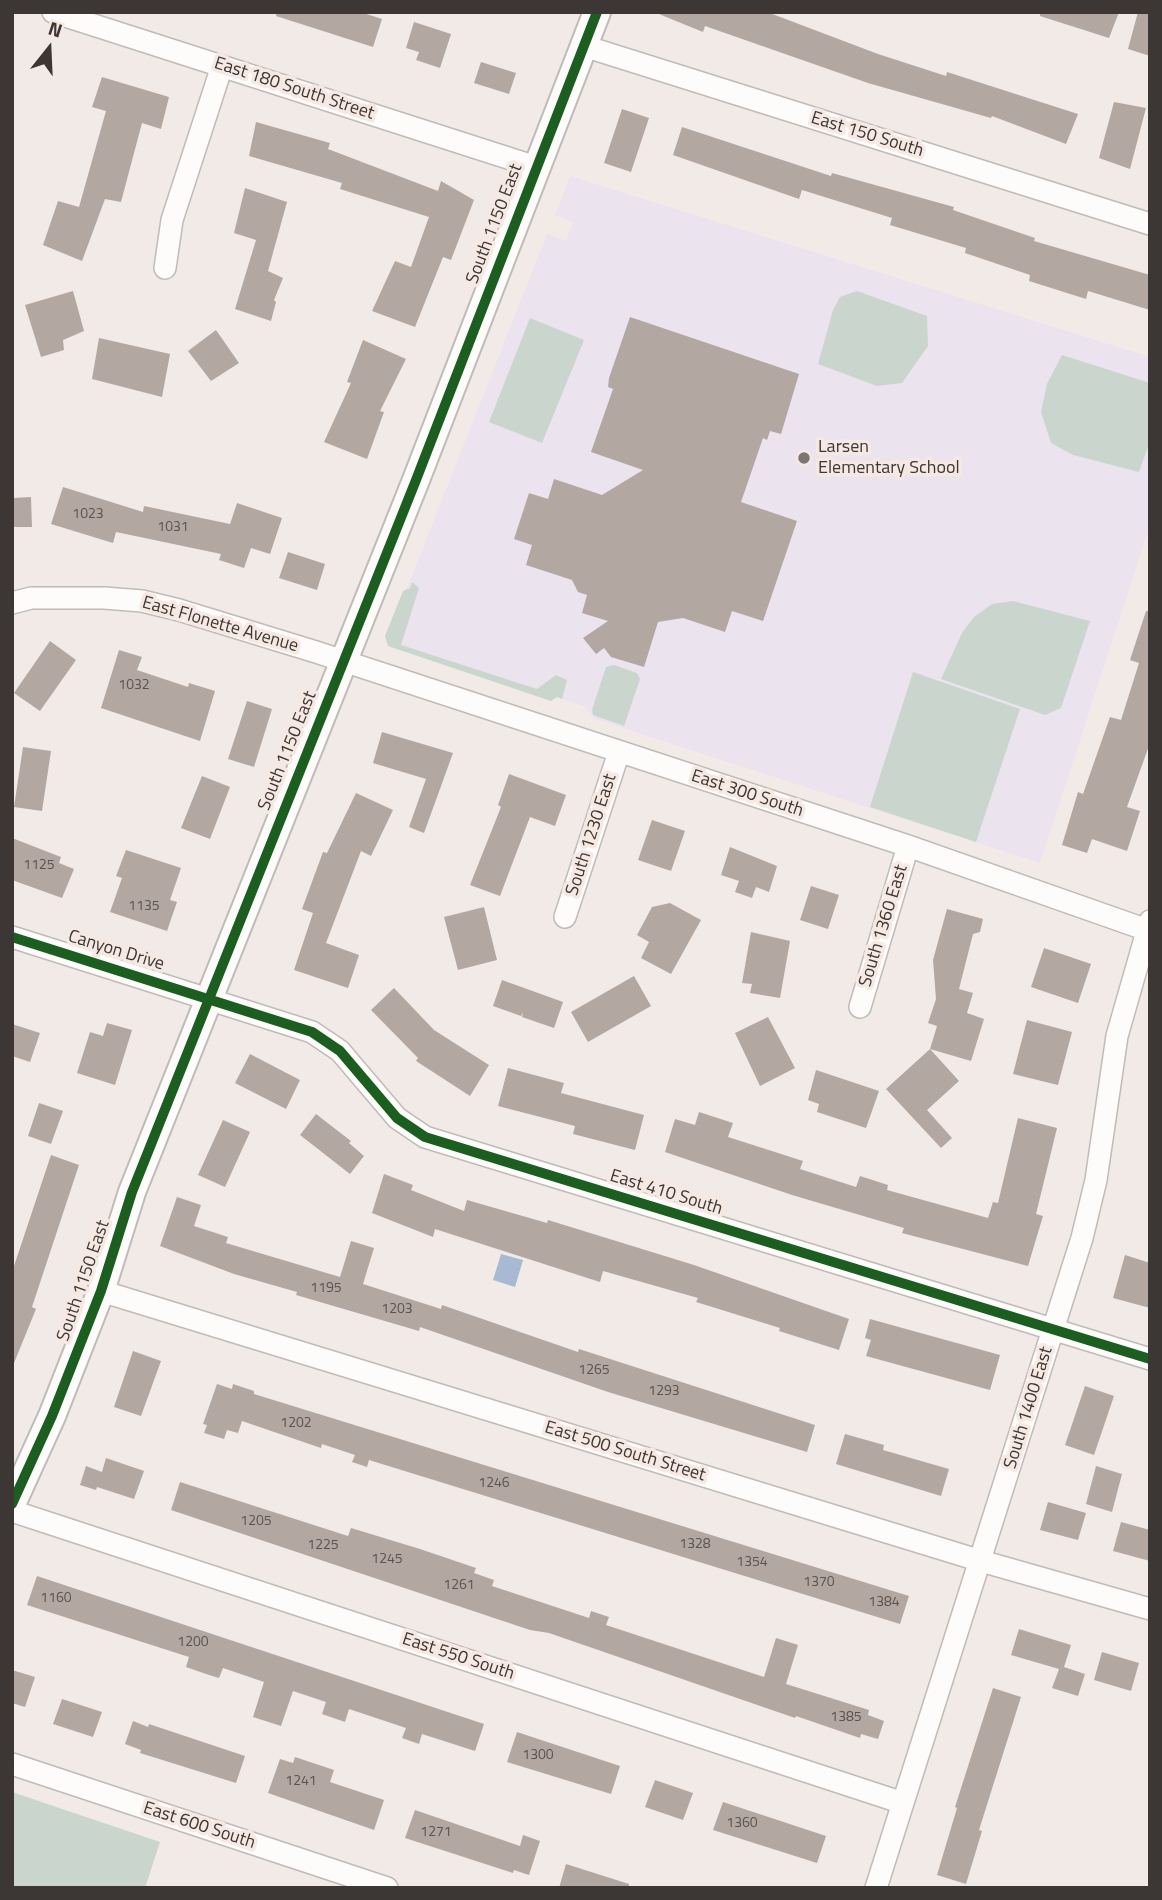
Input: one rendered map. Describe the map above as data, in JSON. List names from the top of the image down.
{
  "streets": {
    "street": [
      "East 180 South Street",
      "East 150 South",
      "South 1150 East",
      "East Flonette Avenue",
      "East 300 South",
      "South 1230 East",
      "South 1360 East",
      "Canyon Drive",
      "East 410 South",
      "South 1400 East",
      "East 500 South Street",
      "East 550 South",
      "East 600 South"
    ]
  },
  "crossings": [
    ["East 180 South Street", "South 1150 East"],
    ["East 150 South", "South 1150 East"],
    ["South 1150 East", "East Flonette Avenue"],
    ["South 1150 East", "East 300 South"],
    ["South 1150 East", "Canyon Drive"],
    ["South 1150 East", "East 410 South"],
    ["South 1150 East", "East 500 South Street"],
    ["East Flonette Avenue", "East 300 South"],
    ["East 300 South", "South 1230 East"],
    ["East 300 South", "South 1360 East"],
    ["East 300 South", "South 1400 East"],
    ["Canyon Drive", "East 410 South"],
    ["East 410 South", "South 1400 East"],
    ["South 1400 East", "East 500 South Street"],
    ["South 1400 East", "East 550 South"]
  ],
  "places": ["Larsen Elementary School"],
  "house_numbers": [
    "1023",
    "1031",
    "1032",
    "1125",
    "1135",
    "1195",
    "1203",
    "1265",
    "1293",
    "1202",
    "1246",
    "1205",
    "1328",
    "1225",
    "1245",
    "1354",
    "1370",
    "1261",
    "1160",
    "1384",
    "1200",
    "1385",
    "1300",
    "1241",
    "1360",
    "1271"
  ],
  "north": "top"
}
